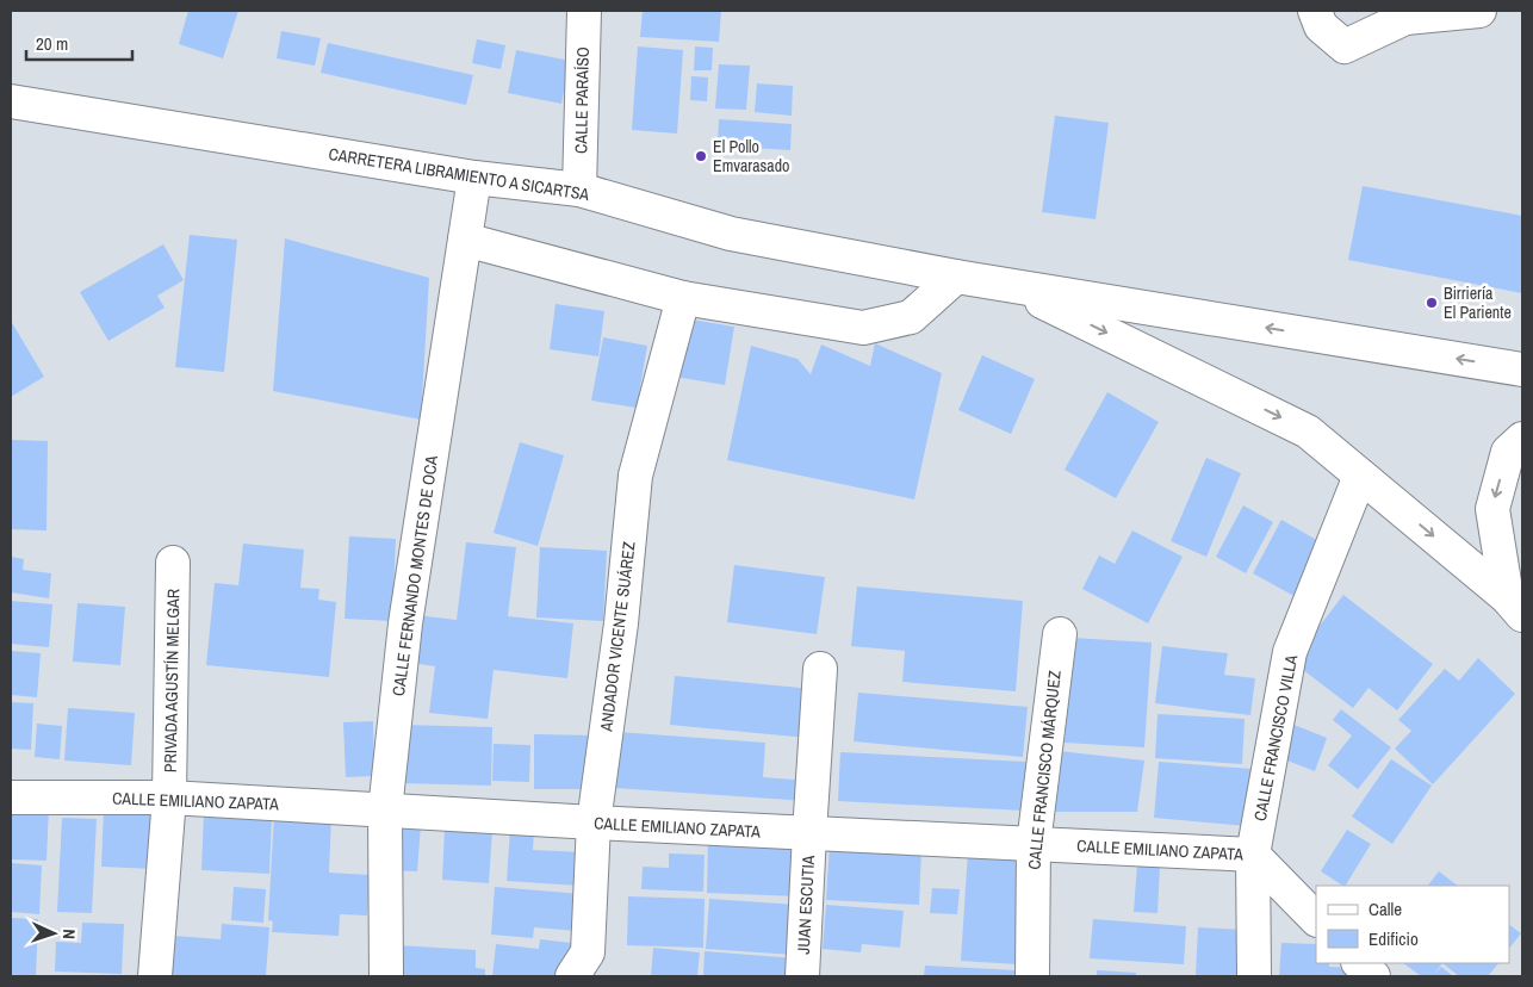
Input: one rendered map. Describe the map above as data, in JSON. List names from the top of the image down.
{
  "streets": {
    "street": [
      "CALLE PARAÍSO",
      "CARRETERA LIBRAMIENTO A SICARTSA",
      "CALLE FERNANDO MONTES DE OCA",
      "ANDADOR VICENTE SUÁREZ",
      "PRIVADA AGUSTÍN MELGAR",
      "CALLE FRANCISCO VILLA",
      "CALLE FRANCISCO MÁRQUEZ",
      "CALLE EMILIANO ZAPATA",
      "JUAN ESCUTIA"
    ]
  },
  "crossings": [
    ["CALLE PARAÍSO", "CARRETERA LIBRAMIENTO A SICARTSA"],
    ["CARRETERA LIBRAMIENTO A SICARTSA", "CALLE FERNANDO MONTES DE OCA"],
    ["CALLE FERNANDO MONTES DE OCA", "CALLE EMILIANO ZAPATA"],
    ["ANDADOR VICENTE SUÁREZ", "CALLE EMILIANO ZAPATA"],
    ["PRIVADA AGUSTÍN MELGAR", "CALLE EMILIANO ZAPATA"],
    ["CALLE FRANCISCO VILLA", "CALLE EMILIANO ZAPATA"],
    ["CALLE FRANCISCO MÁRQUEZ", "CALLE EMILIANO ZAPATA"],
    ["CALLE EMILIANO ZAPATA", "JUAN ESCUTIA"]
  ],
  "places": ["El Pollo Emvarasado", "Birriería El Pariente"],
  "legend": ["Calle", "Edificio"],
  "scale_bar": "20 m",
  "north": "right"
}
